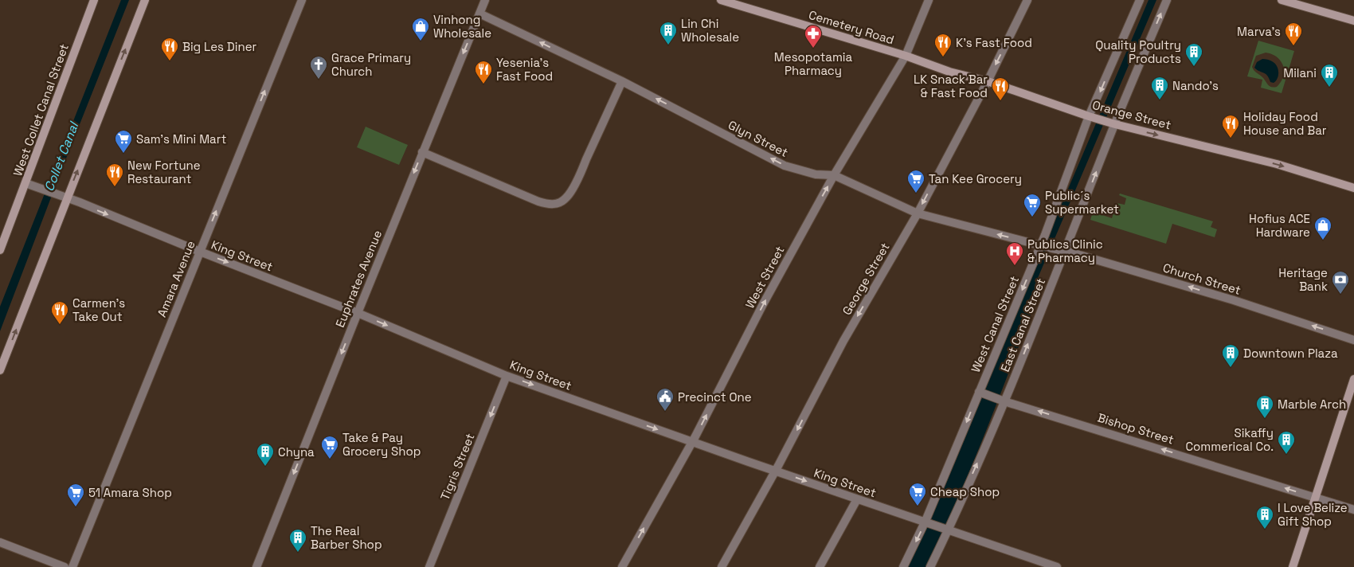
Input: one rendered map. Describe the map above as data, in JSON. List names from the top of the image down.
{
  "streets": {
    "main road": ["Cemetery Road", "West Collet Canal Street", "Orange Street"],
    "street": [
      "Glyn Street",
      "King Street",
      "West Street",
      "Amara Avenue",
      "Euphrates Avenue",
      "George Street",
      "Church Street",
      "West Canal Street",
      "East Canal Street",
      "Bishop Street",
      "Tigris Street"
    ]
  },
  "crossings": [
    ["Cemetery Road", "Orange Street"],
    ["Cemetery Road", "West Street"],
    ["West Collet Canal Street", "King Street"],
    ["Orange Street", "West Street"],
    ["Orange Street", "George Street"],
    ["Orange Street", "West Canal Street"],
    ["Orange Street", "East Canal Street"],
    ["Glyn Street", "West Street"],
    ["Glyn Street", "Euphrates Avenue"],
    ["Glyn Street", "George Street"],
    ["Glyn Street", "Church Street"],
    ["Glyn Street", "West Canal Street"],
    ["King Street", "West Street"],
    ["King Street", "Amara Avenue"],
    ["King Street", "Euphrates Avenue"],
    ["King Street", "George Street"],
    ["King Street", "West Canal Street"],
    ["King Street", "East Canal Street"],
    ["King Street", "Tigris Street"],
    ["Church Street", "West Canal Street"],
    ["Church Street", "East Canal Street"],
    ["West Canal Street", "Bishop Street"],
    ["East Canal Street", "Bishop Street"]
  ],
  "one_way": [
    "Orange Street",
    "Glyn Street",
    "King Street",
    "West Street",
    "Amara Avenue",
    "Euphrates Avenue",
    "George Street",
    "Church Street",
    "West Canal Street",
    "East Canal Street",
    "Bishop Street",
    "Tigris Street"
  ],
  "water": ["Collet Canal"],
  "places": {
    "shop": ["Vinhong Wholesale", "Hofius ACE Hardware"],
    "building": [
      "Lin Chi Wholesale",
      "Quality Poultry Products",
      "Milani",
      "Nando's",
      "Downtown Plaza",
      "Marble Arch",
      "Sikaffy Commerical Co.",
      "Chyna",
      "I Love Belize Gift Shop",
      "The Real Barber Shop"
    ],
    "restaurant": [
      "Marva's",
      "K's Fast Food",
      "Big Les Diner",
      "Yesenia's Fast Food",
      "LK Snack Bar & Fast Food",
      "Holiday Food House and Bar",
      "New Fortune Restaurant",
      "Carmen's Take Out"
    ],
    "pharmacy": ["Mesopotamia Pharmacy"],
    "church": ["Grace Primary Church"],
    "supermarket": [
      "Sam's Mini Mart",
      "Tan Kee Grocery",
      "Public´s Supermarket",
      "Take & Pay Grocery Shop",
      "Cheap Shop",
      "51 Amara Shop"
    ],
    "hospital": ["Publics Clinic & Pharmacy"],
    "bank": ["Heritage Bank"],
    "public building": ["Precinct One"]
  }
}
